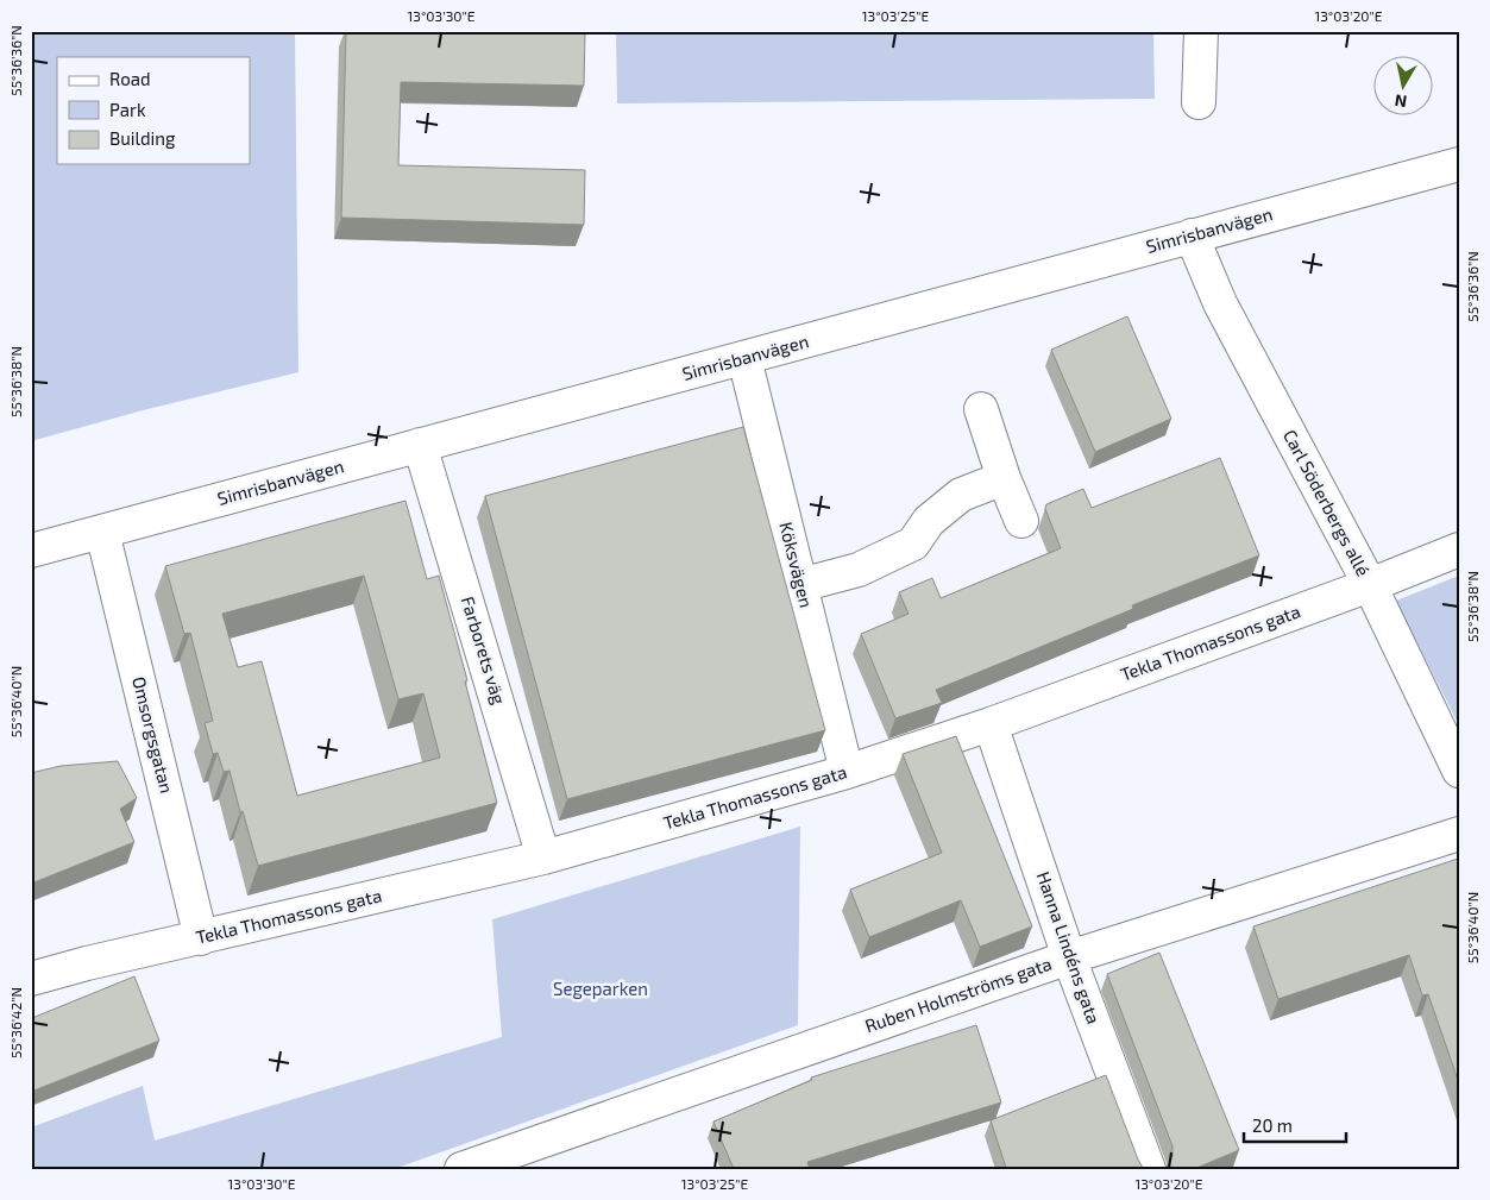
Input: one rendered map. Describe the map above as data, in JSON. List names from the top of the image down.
{
  "streets": {
    "street": [
      "Simrisbanvägen",
      "Carl Söderbergs allé",
      "Köksvägen",
      "Tekla Thomassons gata",
      "Farborets väg",
      "Omsorgsgatan",
      "Hanna Lindéns gata",
      "Ruben Holmströms gata"
    ]
  },
  "crossings": [
    ["Simrisbanvägen", "Carl Söderbergs allé"],
    ["Simrisbanvägen", "Köksvägen"],
    ["Simrisbanvägen", "Farborets väg"],
    ["Simrisbanvägen", "Omsorgsgatan"],
    ["Carl Söderbergs allé", "Tekla Thomassons gata"],
    ["Köksvägen", "Tekla Thomassons gata"],
    ["Tekla Thomassons gata", "Farborets väg"],
    ["Tekla Thomassons gata", "Omsorgsgatan"],
    ["Tekla Thomassons gata", "Hanna Lindéns gata"],
    ["Hanna Lindéns gata", "Ruben Holmströms gata"]
  ],
  "parks": ["Segeparken"],
  "legend": ["Road", "Park", "Building"],
  "scale_bar": "20 m",
  "north": "bottom",
  "coordinates": [
    "13°03'30\"E",
    "13°03'25\"E",
    "13°03'20\"E",
    "55°36'36\"N",
    "55°36'38\"N",
    "55°36'40\"N",
    "55°36'42\"N"
  ]
}
